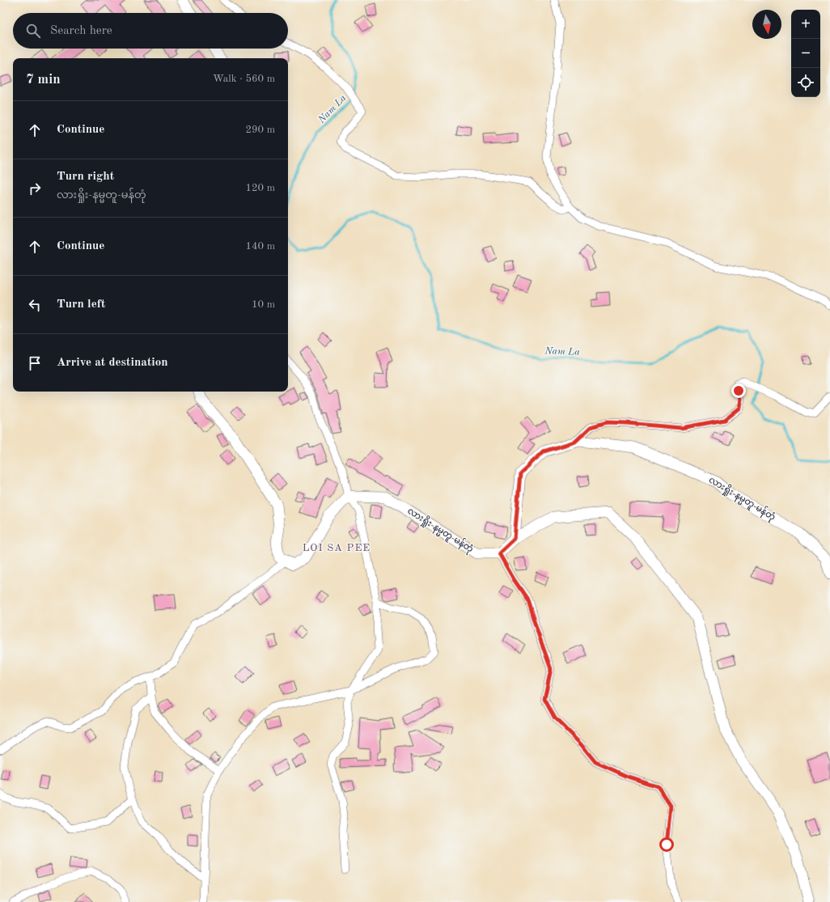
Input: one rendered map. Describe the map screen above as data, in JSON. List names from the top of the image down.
{
  "streets": {
    "main road": ["လားရှိုး-နမ္မတူ-မန်တုံ"]
  },
  "districts": ["LOI SA PEE"],
  "water": ["Nam La"],
  "north": "bottom",
  "page": {
    "map_buttons": ["+", "−"],
    "search": "Search here",
    "heading": ["7 min", "Walk · 560 m"],
    "list": [
      ["Continue", "290 m"],
      ["Turn right", "လားရှိုး-နမ္မတူ-မန်တုံ", "120 m"],
      ["Continue", "140 m"],
      ["Turn left", "10 m"],
      "Arrive at destination"
    ]
  }
}
